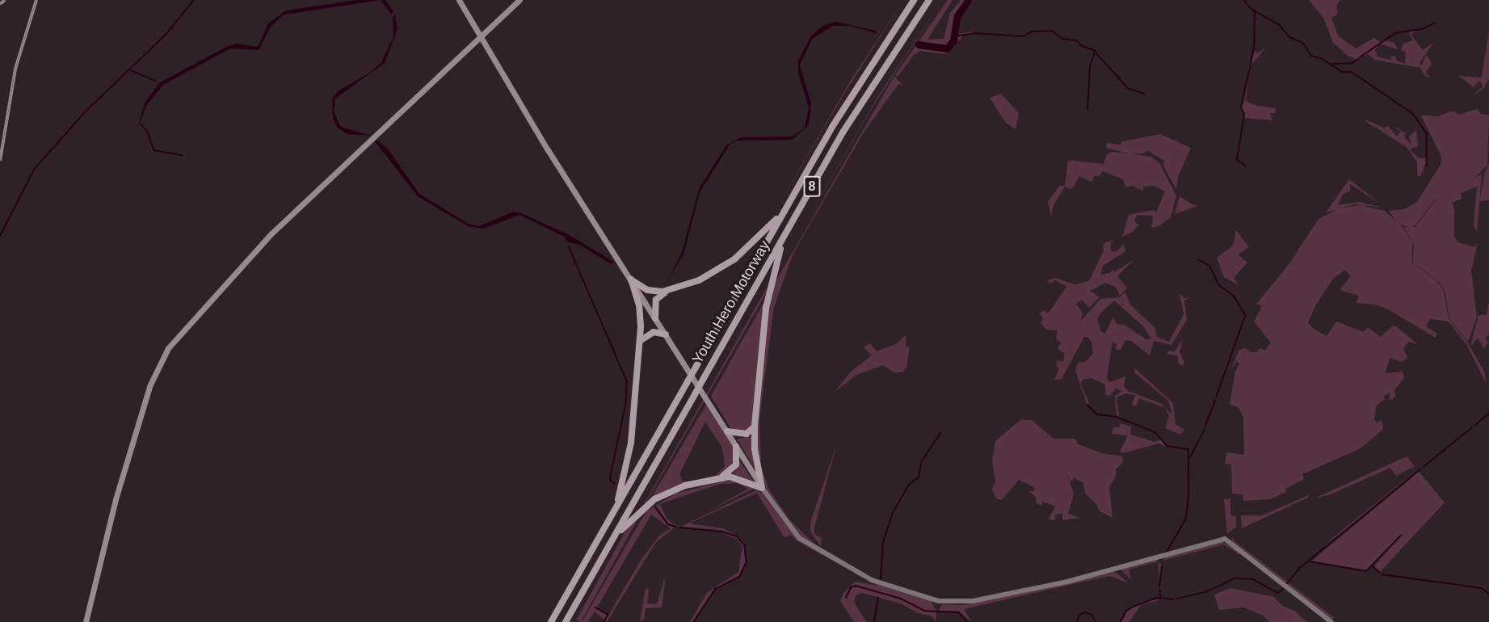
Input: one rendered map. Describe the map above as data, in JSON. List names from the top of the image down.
{
  "streets": {
    "highway": ["8", "Youth Hero Motorway"]
  }
}
